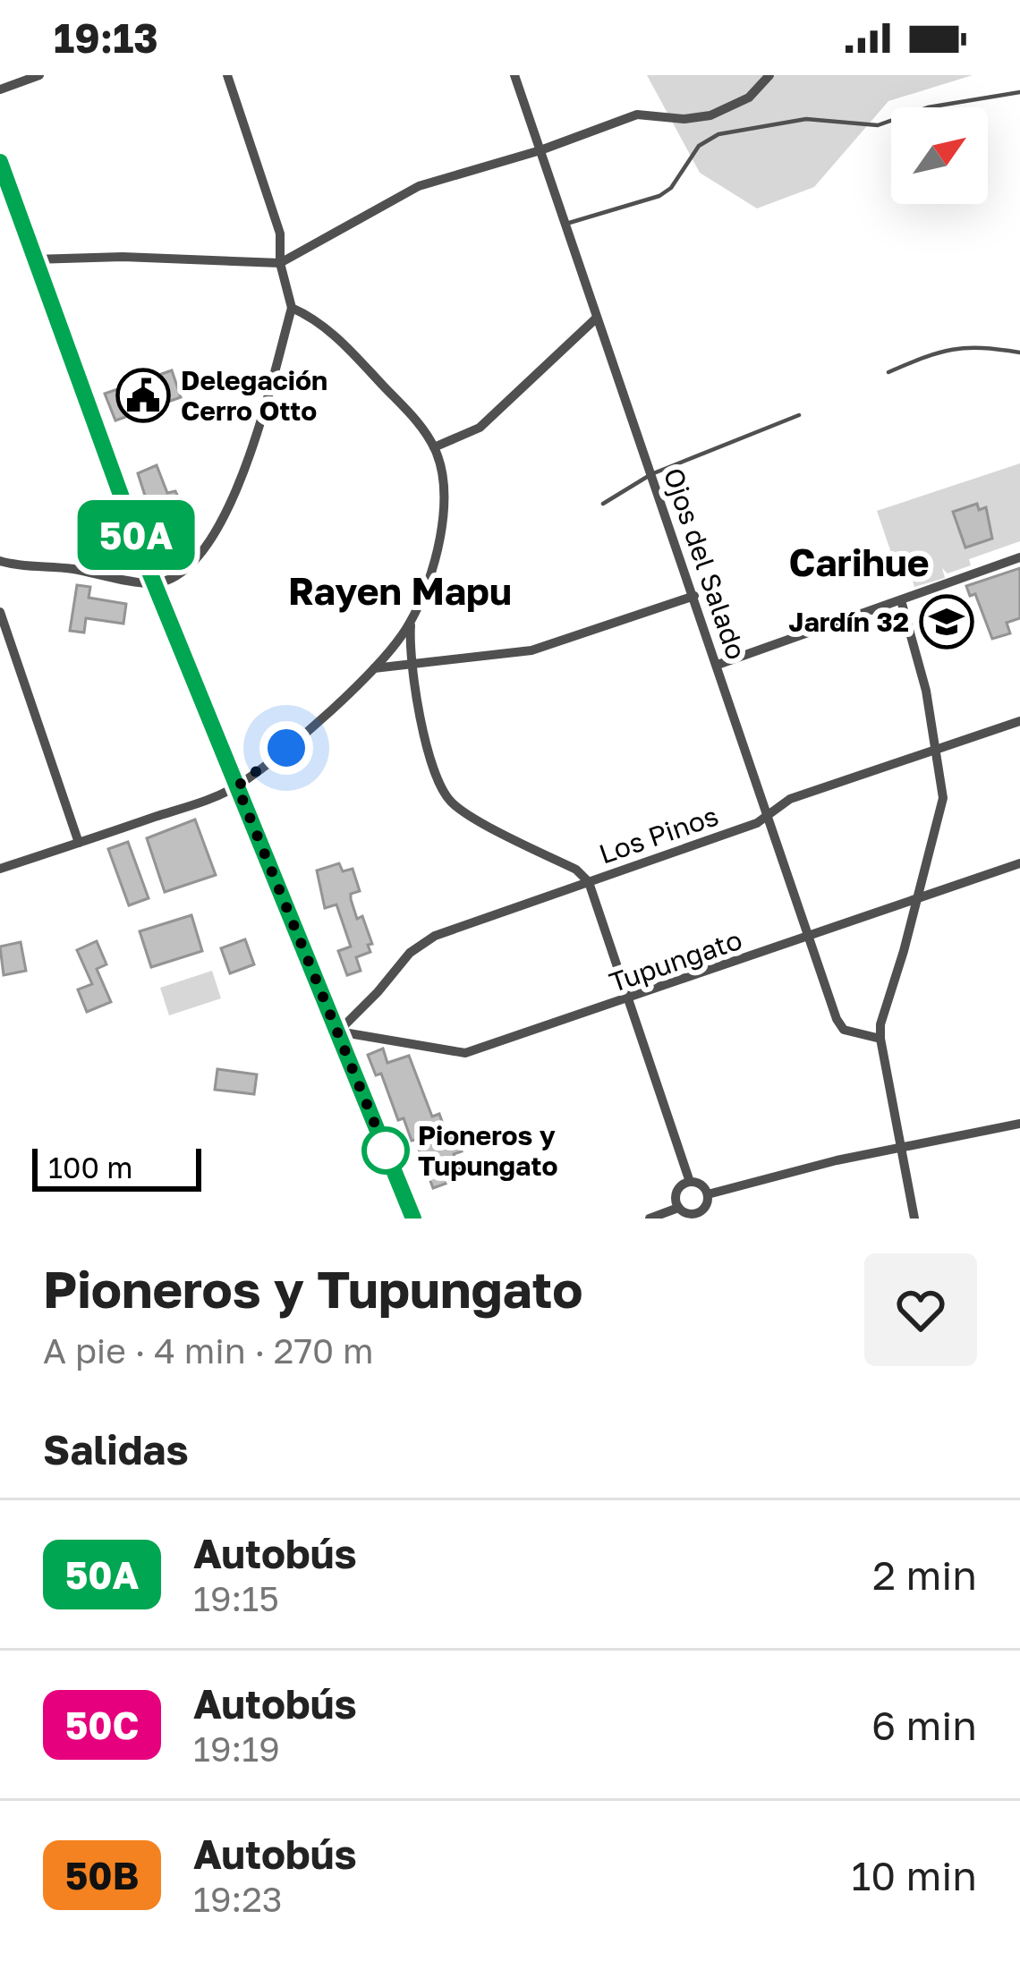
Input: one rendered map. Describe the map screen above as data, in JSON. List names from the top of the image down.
{
  "streets": {
    "street": ["Ojos del Salado", "Los Pinos", "Tupungato"]
  },
  "crossings": [
    ["Ojos del Salado", "Los Pinos"],
    ["Ojos del Salado", "Tupungato"],
    ["Los Pinos", "Tupungato"]
  ],
  "districts": ["Carihue", "Rayen Mapu"],
  "places": {
    "public building": ["Delegación Cerro Otto"],
    "school or university": ["Jardín 32"],
    "other": ["Pioneros y Tupungato"]
  },
  "lines": ["bus line 50A"],
  "scale_bar": "100 m",
  "north": "top right",
  "page": {
    "status": "19:13",
    "on_map": "50A",
    "scale": "100 m",
    "heading": [
      ["Pioneros y Tupungato", "A pie · 4 min · 270 m"],
      "Salidas"
    ],
    "list": [
      {
        "mark": "50A",
        "name": "Autobús",
        "note": "19:15",
        "value": "2 min"
      },
      {
        "mark": "50C",
        "name": "Autobús",
        "note": "19:19",
        "value": "6 min"
      },
      {
        "mark": "50B",
        "name": "Autobús",
        "note": "19:23",
        "value": "10 min"
      }
    ]
  }
}
